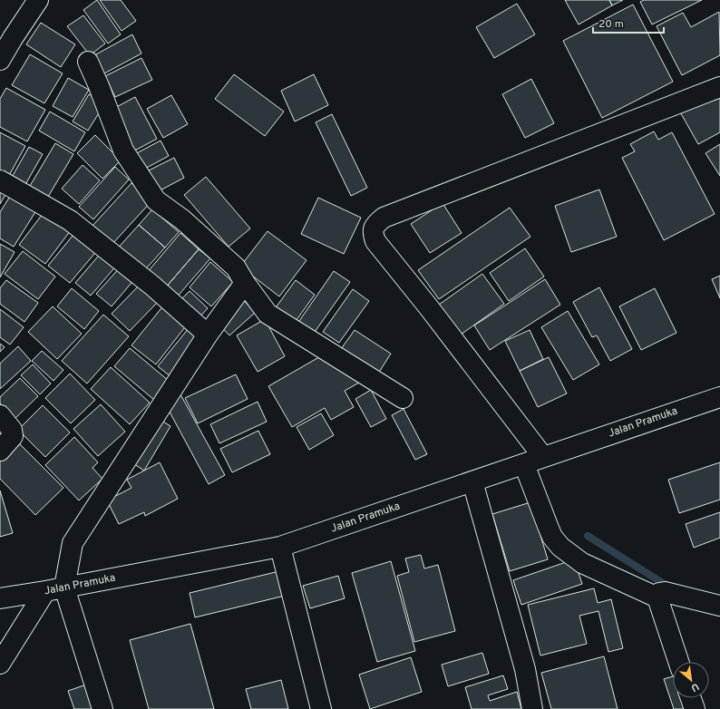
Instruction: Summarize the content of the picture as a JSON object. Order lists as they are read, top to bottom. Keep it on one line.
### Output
{"streets":{"street":["Jalan Pramuka"]},"scale_bar":"20 m","north":"bottom right"}
